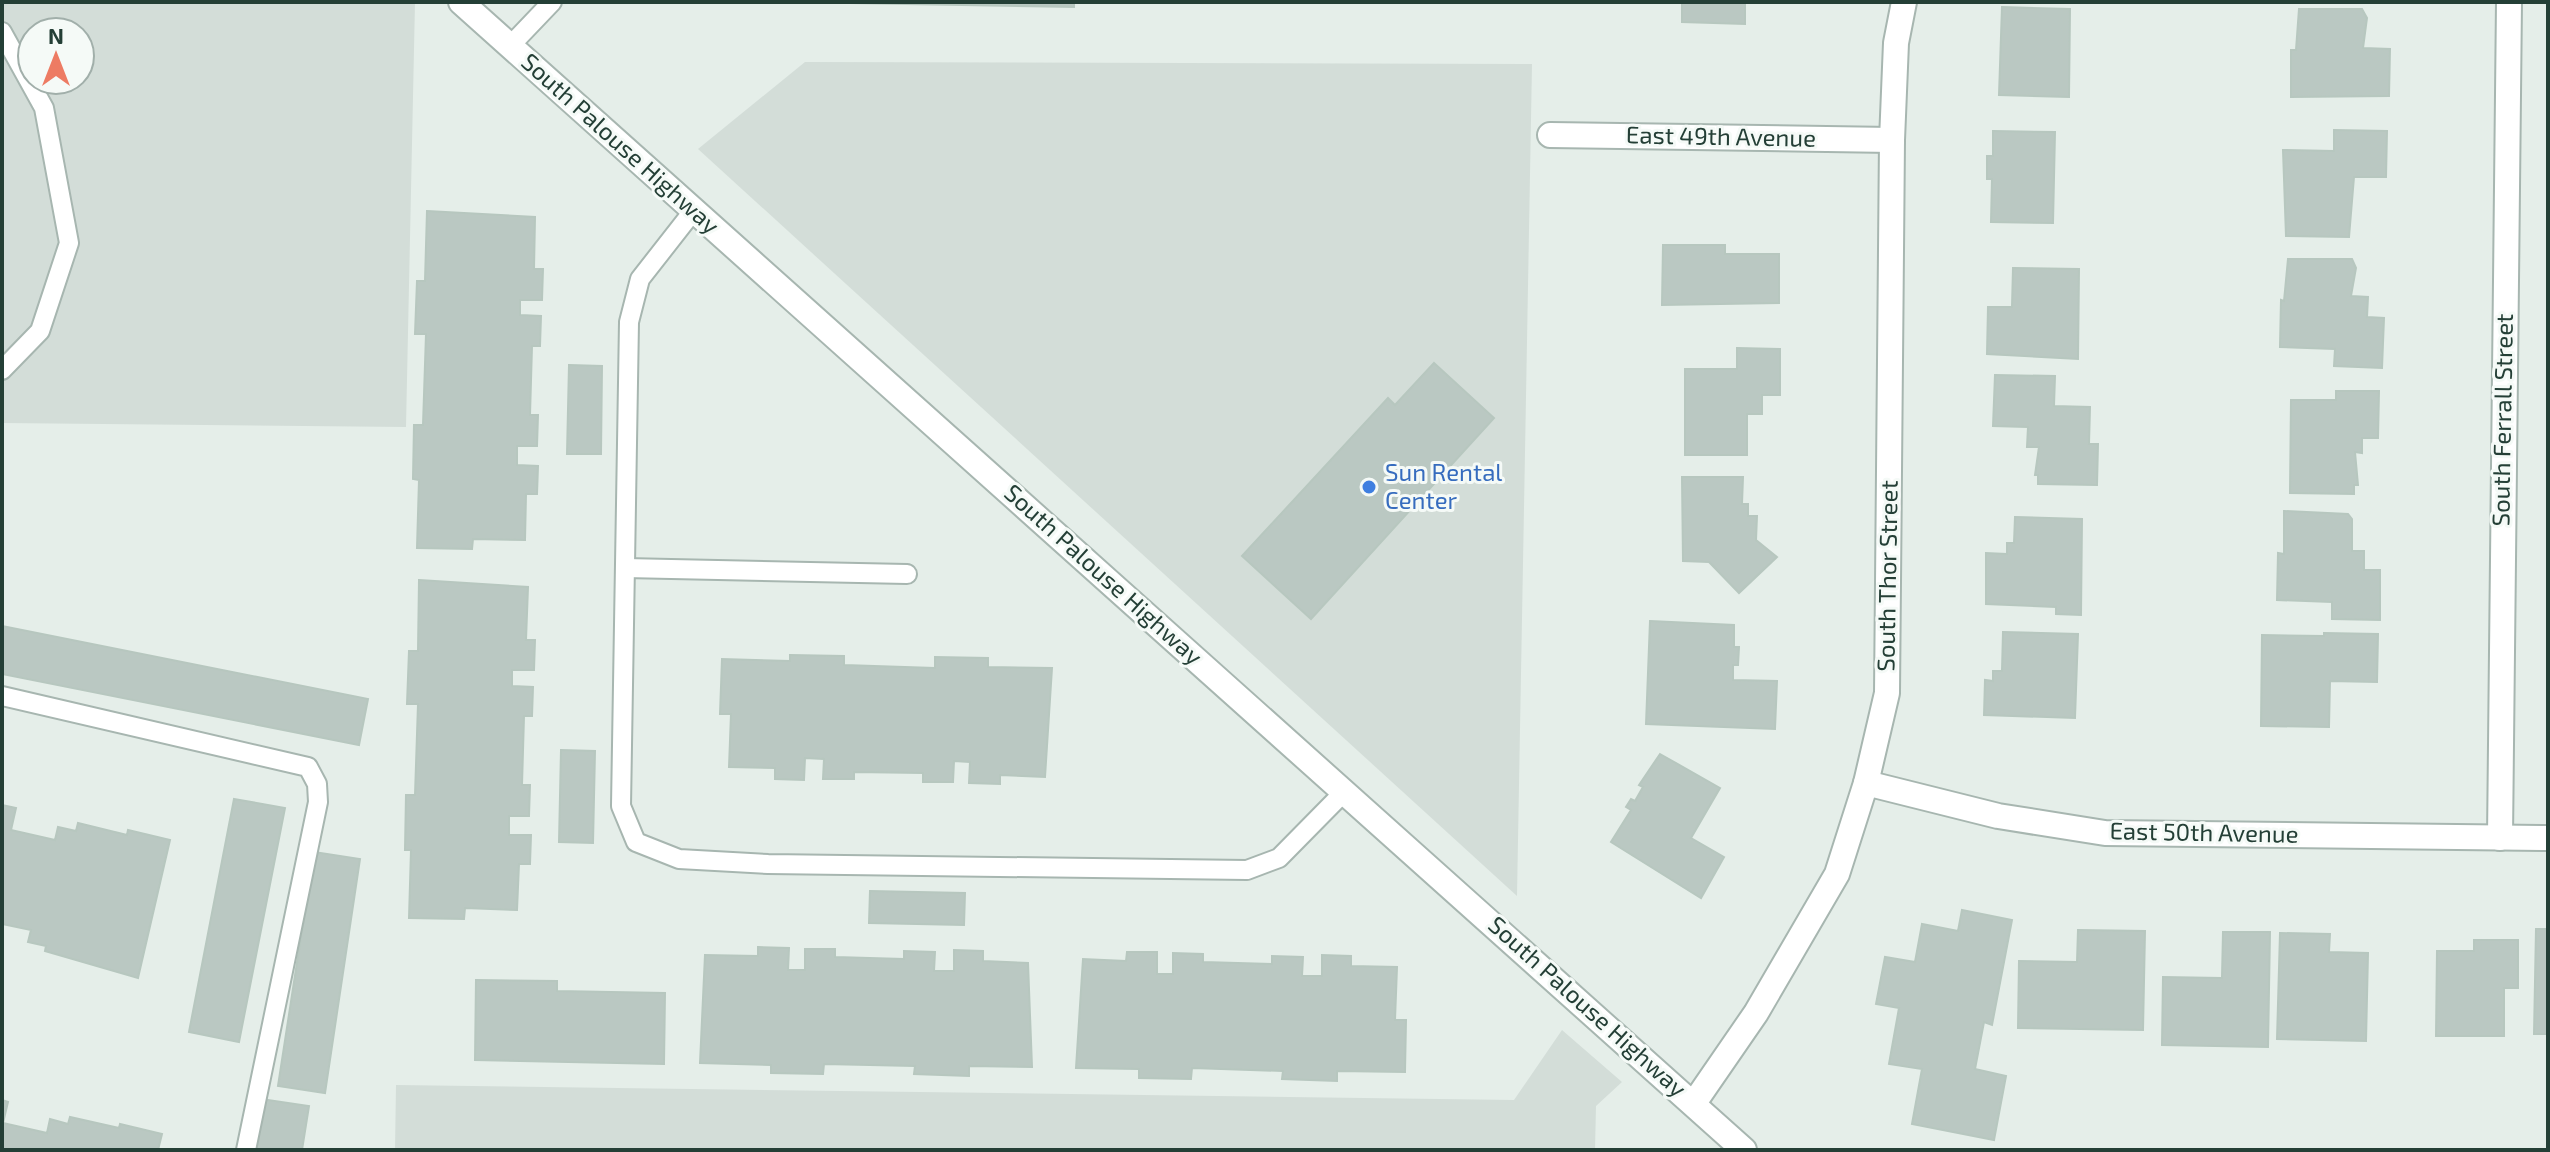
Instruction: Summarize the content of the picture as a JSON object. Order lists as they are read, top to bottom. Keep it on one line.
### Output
{"streets":{"street":["East 49th Avenue","South Palouse Highway","South Ferrall Street","South Thor Street","East 50th Avenue"]},"crossings":[["East 49th Avenue","South Thor Street"],["South Palouse Highway","South Thor Street"],["South Ferrall Street","East 50th Avenue"],["South Thor Street","East 50th Avenue"]],"places":["Sun Rental Center"],"north":"top"}
